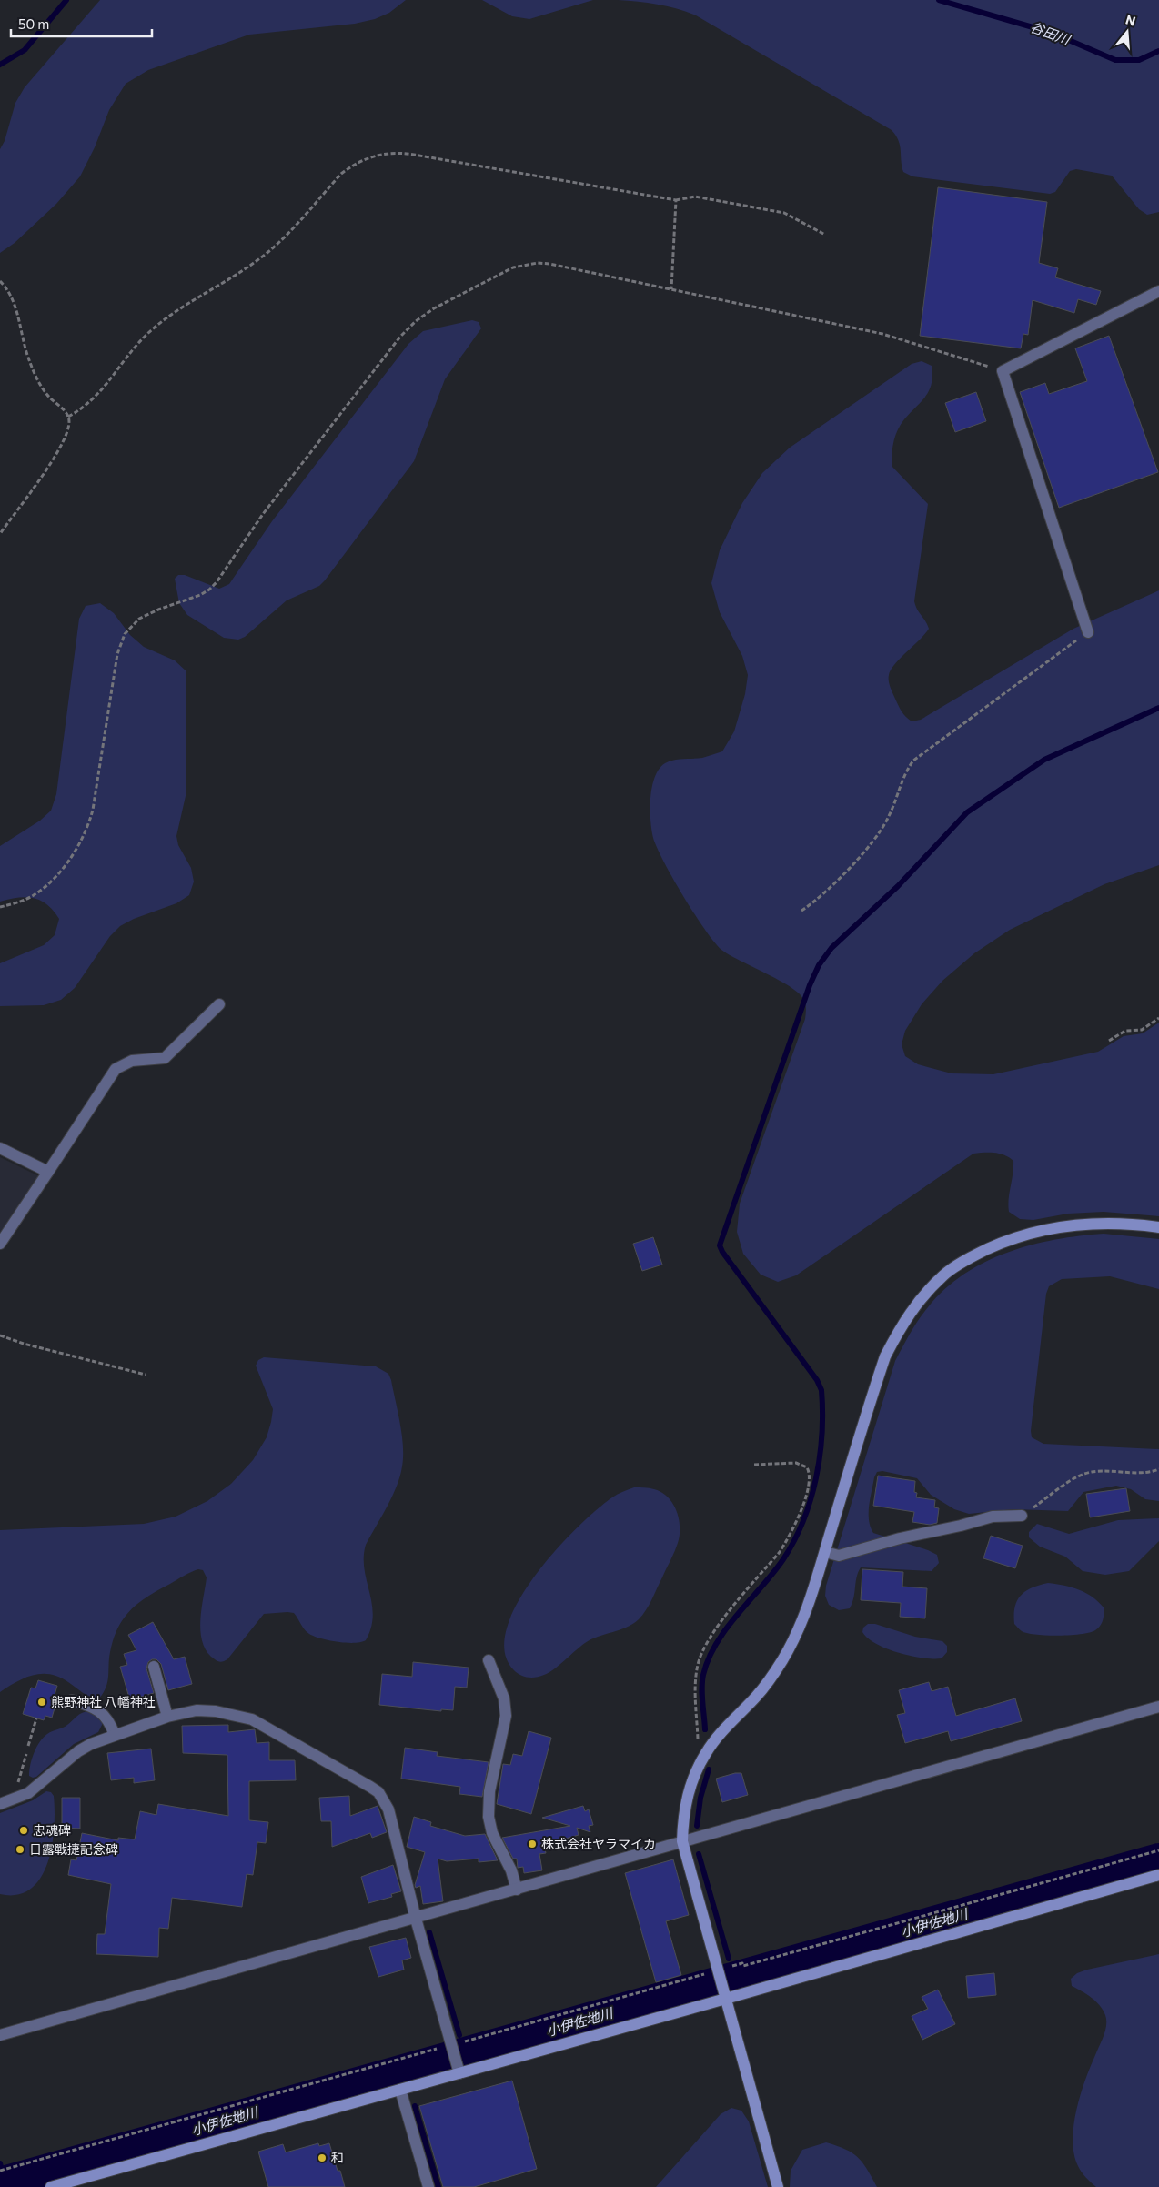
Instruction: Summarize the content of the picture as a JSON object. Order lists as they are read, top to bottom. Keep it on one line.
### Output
{"water":["谷田川","小伊佐地川"],"places":["熊野神社 八幡神社","忠魂碑","株式会社ヤラマイカ","日露戰捷記念碑","和"],"scale_bar":"50 m","north":"top"}
